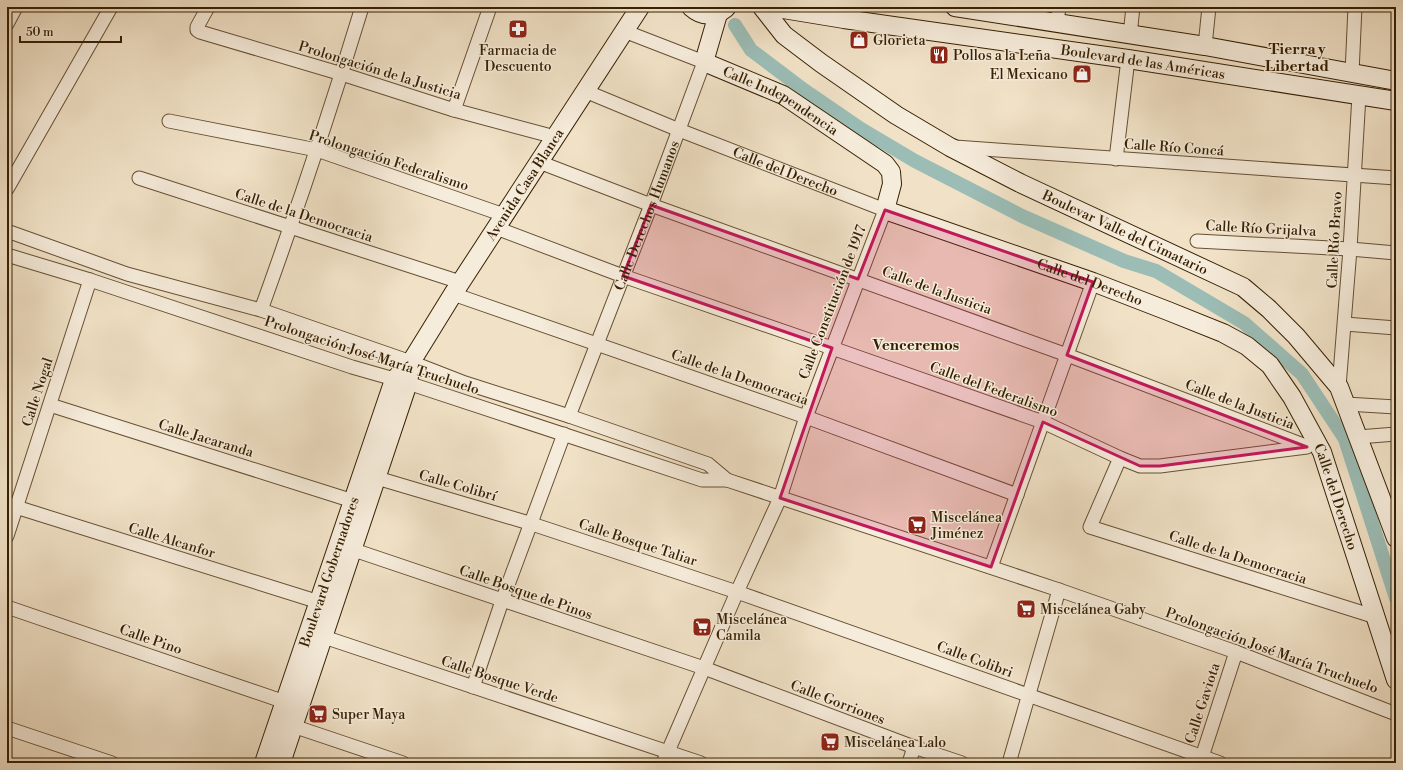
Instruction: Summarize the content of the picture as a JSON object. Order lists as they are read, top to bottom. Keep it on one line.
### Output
{"streets":{"main road":["Boulevard de las Américas","Calle Independencia","Calle del Derecho","Avenida Casa Blanca","Calle Derechos Humanos","Boulevar Valle del Cimatario","Boulevard Gobernadores"],"street":["Prolongación de la Justicia","Calle Río Concá","Prolongación Federalismo","Calle de la Democracia","Calle Río Grijalva","Calle Río Bravo","Calle de la Justicia","Calle Constitución de 1917","Prolongación José María Truchuelo","Calle del Federalismo","Calle Nogal","Calle Jacaranda","Calle Colibrí","Calle Alcanfor","Calle Bosque Taliar","Calle Bosque de Pinos","Calle Pino","Calle Colibri","Calle Bosque Verde","Calle Gorriones","Calle Gaviota"]},"crossings":[["Boulevard de las Américas","Calle Río Bravo"],["Prolongación de la Justicia","Avenida Casa Blanca"],["Calle Independencia","Calle del Derecho"],["Calle Independencia","Avenida Casa Blanca"],["Calle Independencia","Calle Derechos Humanos"],["Calle Independencia","Calle Constitución de 1917"],["Calle Río Concá","Boulevar Valle del Cimatario"],["Calle Río Concá","Calle Río Bravo"],["Prolongación Federalismo","Avenida Casa Blanca"],["Prolongación Federalismo","Calle del Federalismo"],["Calle del Derecho","Avenida Casa Blanca"],["Calle del Derecho","Calle de la Democracia"],["Calle del Derecho","Calle Derechos Humanos"],["Calle del Derecho","Calle de la Justicia"],["Calle del Derecho","Calle Constitución de 1917"],["Calle del Derecho","Calle del Federalismo"],["Avenida Casa Blanca","Calle de la Democracia"],["Avenida Casa Blanca","Calle de la Justicia"],["Avenida Casa Blanca","Prolongación José María Truchuelo"],["Avenida Casa Blanca","Calle del Federalismo"],["Avenida Casa Blanca","Boulevard Gobernadores"],["Calle de la Democracia","Calle Derechos Humanos"],["Calle de la Democracia","Calle Constitución de 1917"],["Calle de la Democracia","Calle del Federalismo"],["Calle Derechos Humanos","Calle de la Justicia"],["Calle Derechos Humanos","Prolongación José María Truchuelo"],["Calle Derechos Humanos","Calle del Federalismo"],["Calle Río Grijalva","Calle Río Bravo"],["Boulevar Valle del Cimatario","Calle Río Bravo"],["Calle de la Justicia","Calle Constitución de 1917"],["Calle de la Justicia","Calle del Federalismo"],["Calle Constitución de 1917","Prolongación José María Truchuelo"],["Calle Constitución de 1917","Calle del Federalismo"],["Calle Constitución de 1917","Calle Bosque Taliar"],["Calle Constitución de 1917","Calle Bosque de Pinos"],["Calle Constitución de 1917","Calle Colibri"],["Calle Constitución de 1917","Calle Bosque Verde"],["Calle Constitución de 1917","Calle Gorriones"],["Prolongación José María Truchuelo","Calle Nogal"],["Prolongación José María Truchuelo","Boulevard Gobernadores"],["Prolongación José María Truchuelo","Calle Gaviota"],["Calle Nogal","Calle Jacaranda"],["Calle Nogal","Calle Alcanfor"],["Calle Jacaranda","Boulevard Gobernadores"],["Calle Colibrí","Calle Bosque Taliar"],["Calle Colibrí","Boulevard Gobernadores"],["Calle Alcanfor","Boulevard Gobernadores"],["Calle Bosque Taliar","Calle Colibri"],["Boulevard Gobernadores","Calle Bosque de Pinos"],["Boulevard Gobernadores","Calle Pino"],["Boulevard Gobernadores","Calle Bosque Verde"],["Calle Bosque de Pinos","Calle Gorriones"],["Calle Colibri","Calle Gaviota"]],"districts":["Tierra y Libertad","Venceremos"],"places":{"pharmacy":["Farmacia de Descuento"],"shop":["Glorieta","El Mexicano"],"restaurant":["Pollos a la Leña"],"supermarket":["Miscelánea Jiménez","Miscelánea Gaby","Miscelánea Camila","Super Maya","Miscelánea Lalo"]},"scale_bar":"50 m"}
